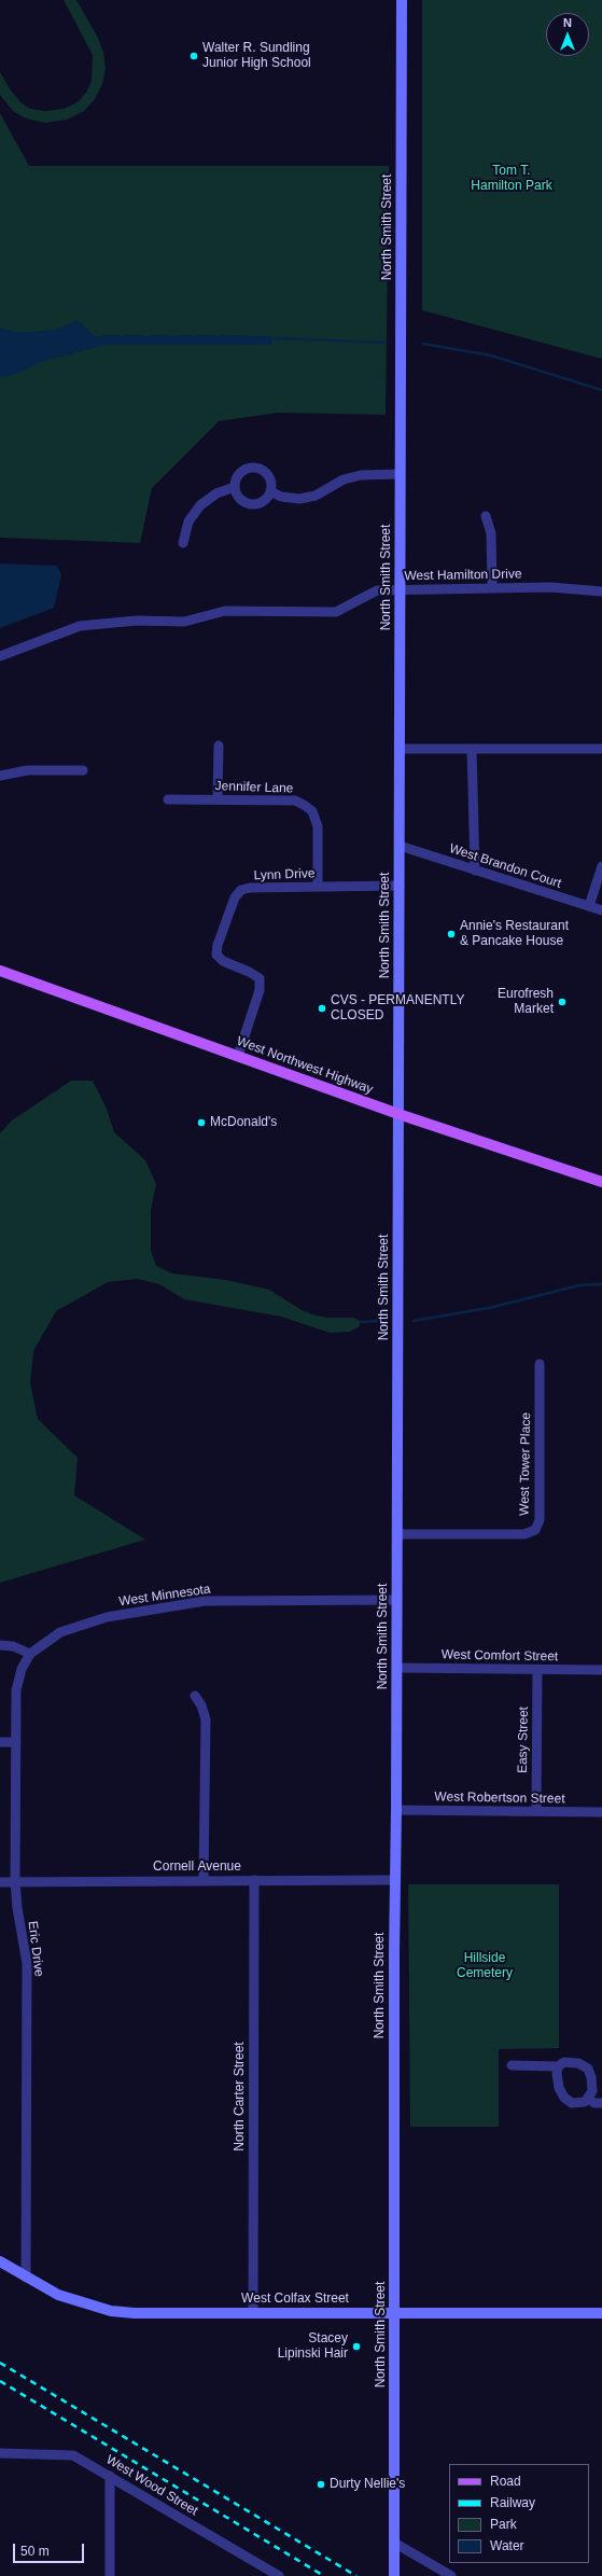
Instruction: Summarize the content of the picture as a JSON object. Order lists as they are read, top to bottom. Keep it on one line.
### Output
{"streets":{"main road":["West Northwest Highway"],"street":["North Smith Street","West Hamilton Drive","Jennifer Lane","West Brandon Court","Lynn Drive","West Tower Place","West Minnesota","West Comfort Street","Easy Street","West Robertson Street","Cornell Avenue","Eric Drive","North Carter Street","West Colfax Street","West Wood Street"]},"crossings":[["North Smith Street","West Hamilton Drive"],["North Smith Street","West Brandon Court"],["North Smith Street","Lynn Drive"],["North Smith Street","West Northwest Highway"],["North Smith Street","West Tower Place"],["North Smith Street","West Minnesota"],["North Smith Street","West Comfort Street"],["North Smith Street","West Robertson Street"],["North Smith Street","Cornell Avenue"],["North Smith Street","West Colfax Street"],["Jennifer Lane","Lynn Drive"],["Lynn Drive","West Northwest Highway"],["West Minnesota","Eric Drive"],["West Comfort Street","Easy Street"],["Easy Street","West Robertson Street"],["Cornell Avenue","Eric Drive"],["Cornell Avenue","North Carter Street"],["Eric Drive","West Colfax Street"],["North Carter Street","West Colfax Street"]],"parks":["Tom T. Hamilton Park","Hillside Cemetery"],"places":["Walter R. Sundling Junior High School","Annie's Restaurant & Pancake House","Eurofresh Market","CVS - PERMANENTLY CLOSED","McDonald's","Stacey Lipinski Hair","Durty Nellie's"],"legend":["Road","Railway","Park","Water"],"scale_bar":"50 m","north":"top"}
